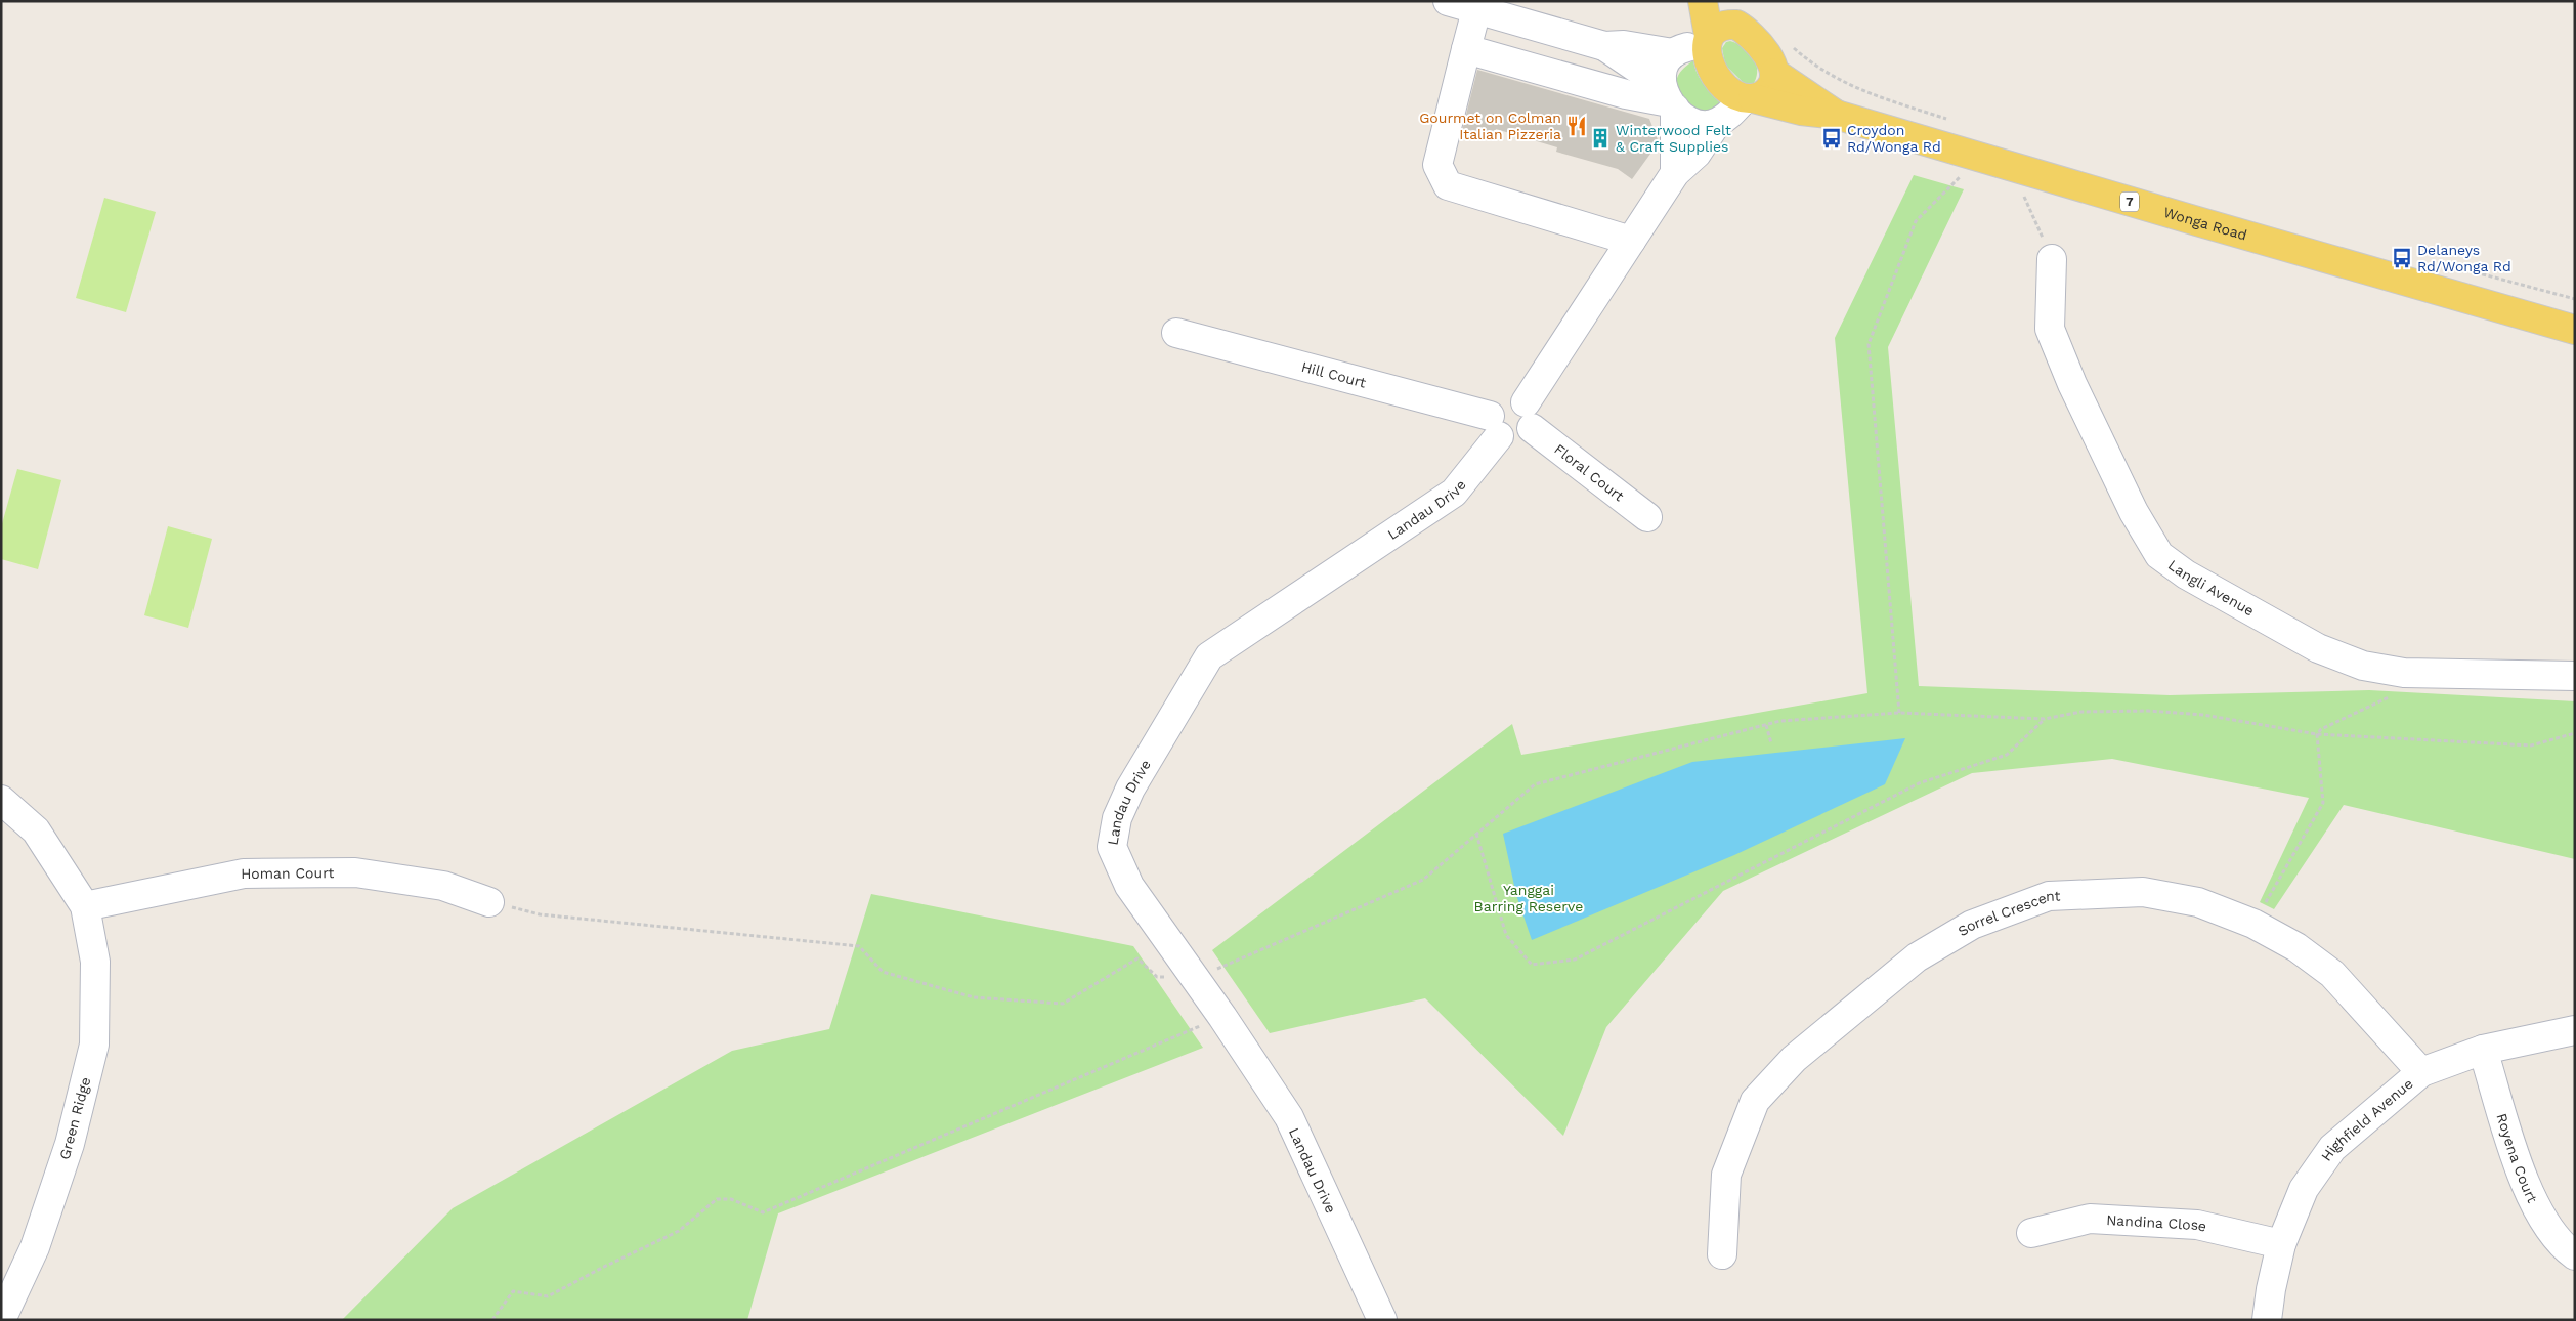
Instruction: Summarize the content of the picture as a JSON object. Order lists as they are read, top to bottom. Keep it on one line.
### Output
{"streets":{"main road":["7","Wonga Road"],"street":["Hill Court","Floral Court","Landau Drive","Langli Avenue","Homan Court","Sorrel Crescent","Green Ridge","Highfield Avenue","Royena Court","Nandina Close"]},"crossings":[["7","Wonga Road"],["Hill Court","Floral Court"],["Hill Court","Landau Drive"],["Floral Court","Landau Drive"],["Homan Court","Green Ridge"],["Sorrel Crescent","Highfield Avenue"],["Highfield Avenue","Royena Court"],["Highfield Avenue","Nandina Close"]],"parks":["Yanggai Barring Reserve"],"places":{"restaurant":["Gourmet on Colman Italian Pizzeria"],"building":["Winterwood Felt & Craft Supplies"],"bus stop":["Croydon Rd/Wonga Rd","Delaneys Rd/Wonga Rd"]}}
